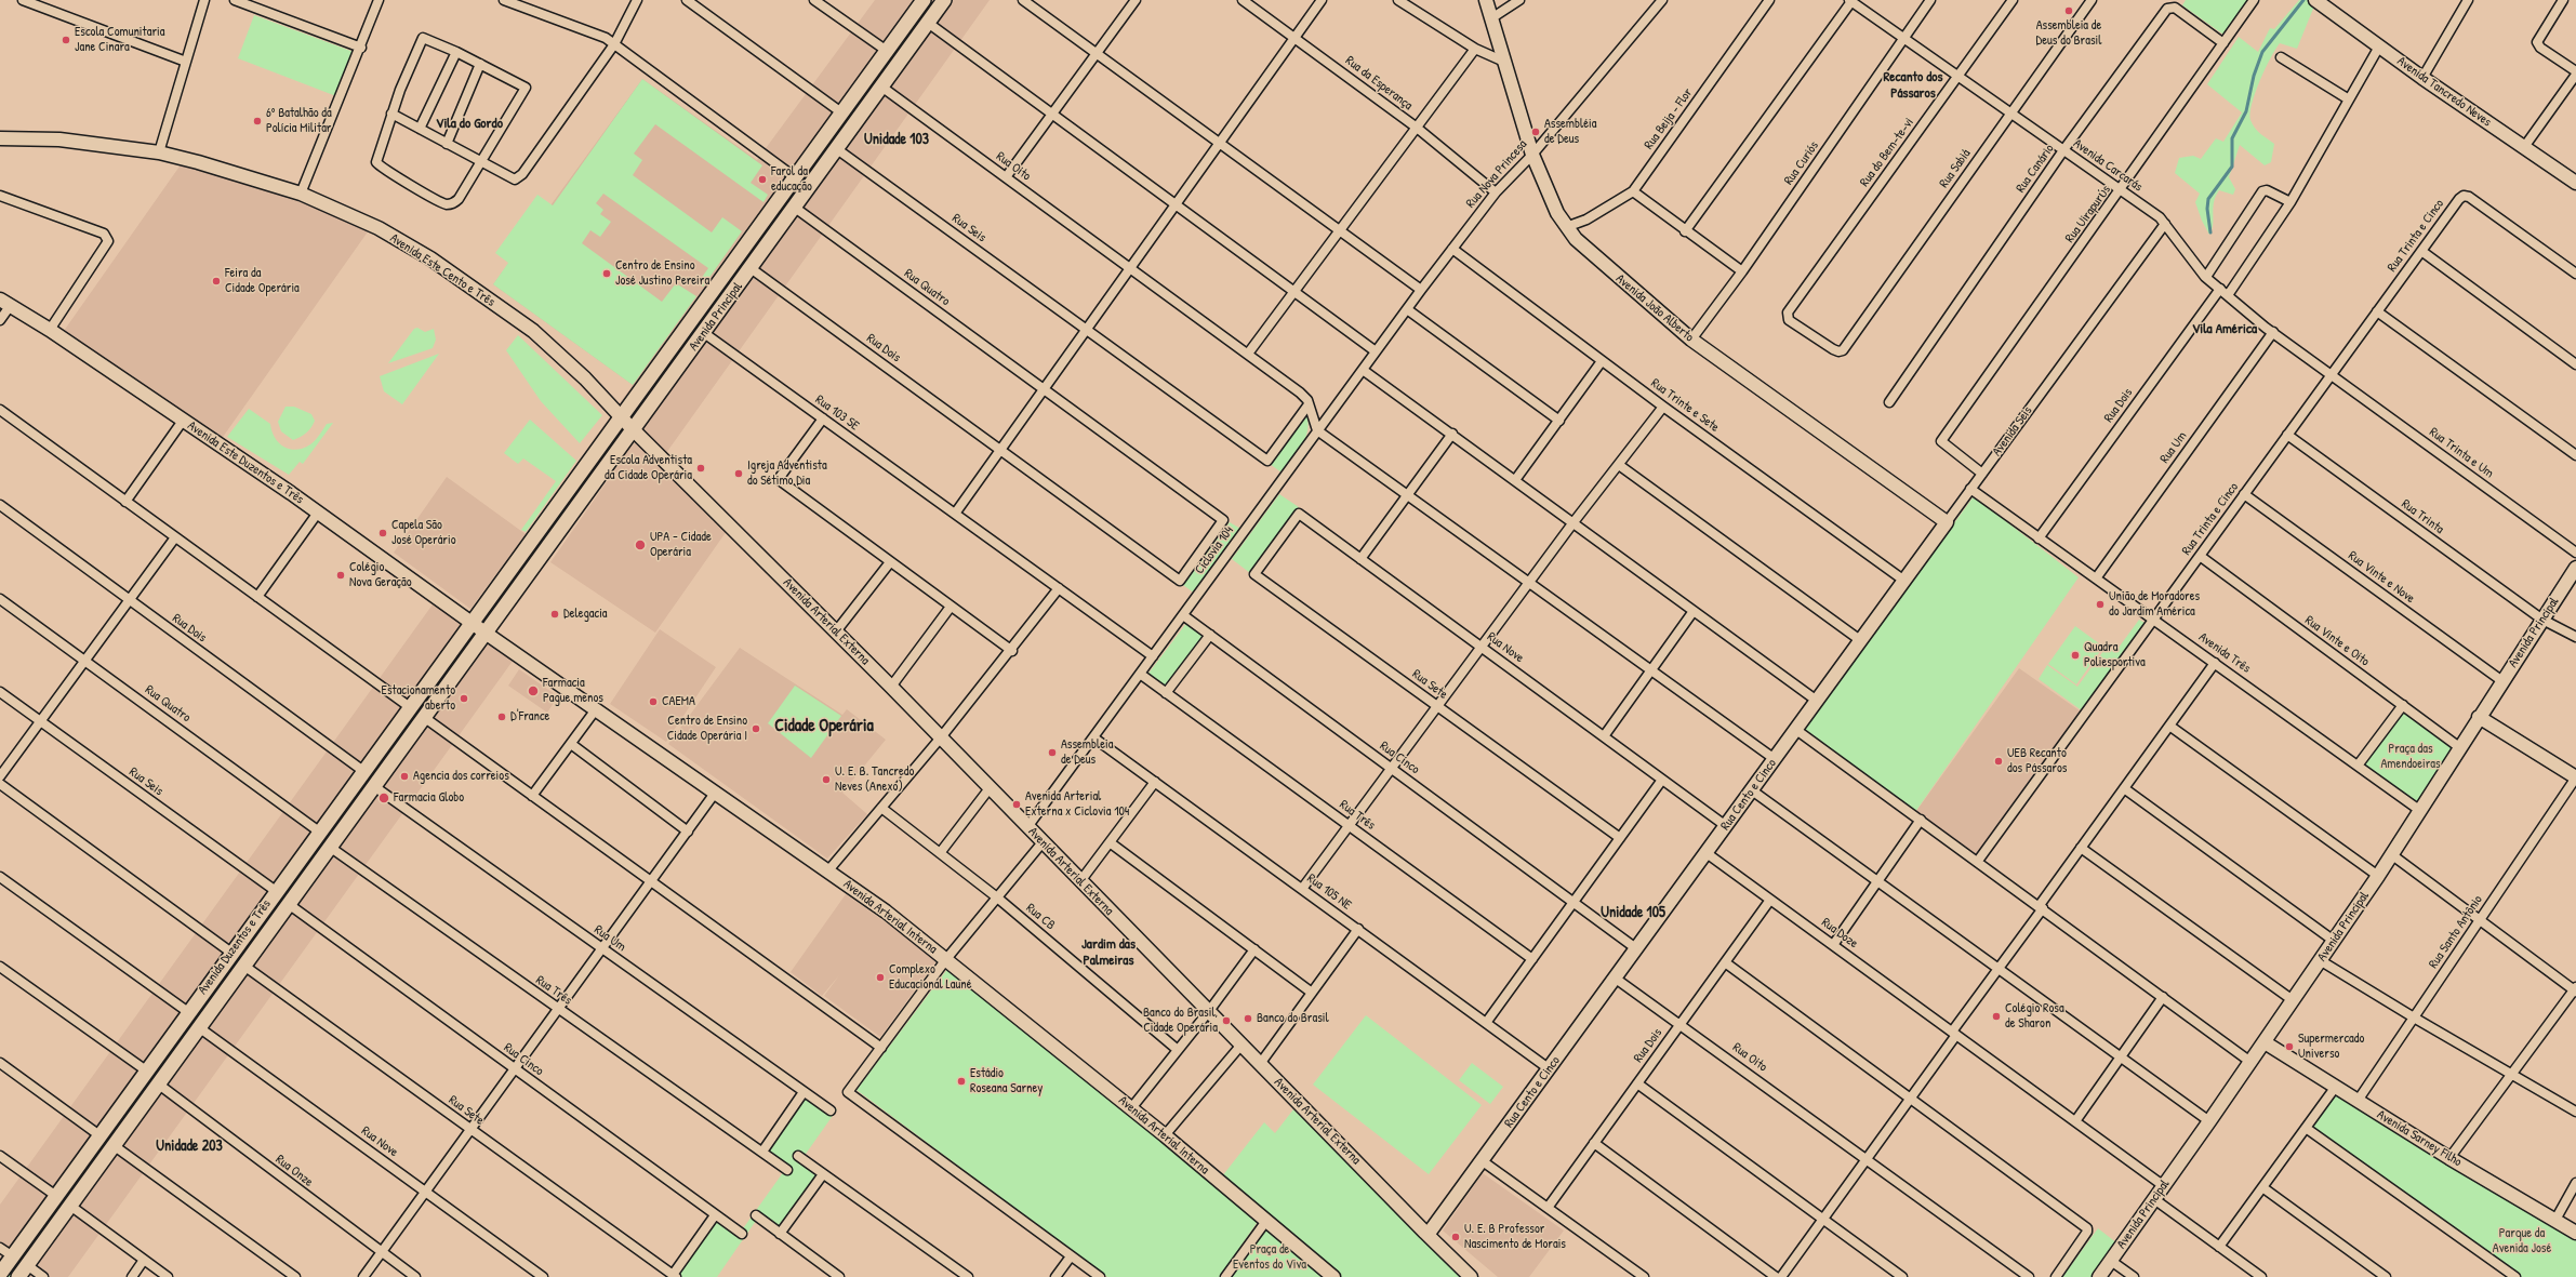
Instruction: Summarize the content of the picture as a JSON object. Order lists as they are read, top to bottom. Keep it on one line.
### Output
{"streets":{"main road":["Avenida Tancredo Neves","Avenida Este Cento e Três","Avenida João Alberto","Avenida Principal","Avenida Seis","Avenida Este Duzentos e Três","Avenida Arterial Externa","Rua Cento e Cinco","Avenida Arterial Interna","Avenida Duzentos e Três","Avenida Sarney Filho"],"street":["Rua da Esperança","Rua Beija - Flor","Rua do Bem-te-vi","Rua Curiós","Avenida Carcarás","Rua Oito","Rua Sabiá","Rua Canário","Rua Nova Princesa","Rua Uirapurύs","Rua Seis","Rua Trinta e Cinco","Rua Quatro","Rua Dois","Rua Trinte e Sete","Rua 103 SE","Rua Um","Rua Trinta e Um","Rua Trinta","Ciclovia 104","Rua Vinte e Nove","Rua Vinte e Oito","Rua Nove","Avenida Três","Rua Sete","Rua Cinco","Rua Três","Rua 105 NE","Rua CB","Rua Santo Antônio","Rua Doze","Rua Onze"]},"crossings":[["Rua da Esperança","Rua Nova Princesa"],["Rua Beija - Flor","Avenida João Alberto"],["Rua do Bem-te-vi","Avenida Carcarás"],["Rua do Bem-te-vi","Rua Sabiá"],["Rua Curiós","Avenida Carcarás"],["Rua Curiós","Avenida João Alberto"],["Avenida Carcarás","Rua Sabiá"],["Avenida Carcarás","Rua Canário"],["Avenida Carcarás","Rua Uirapurύs"],["Avenida Carcarás","Rua Trinta e Cinco"],["Avenida Carcarás","Rua Dois"],["Avenida Carcarás","Avenida Seis"],["Avenida Carcarás","Rua Um"],["Avenida Carcarás","Rua Trinta e Um"],["Rua Oito","Rua Seis"],["Rua Oito","Avenida Principal"],["Rua Oito","Rua Dois"],["Rua Oito","Ciclovia 104"],["Rua Oito","Rua Cento e Cinco"],["Rua Canário","Rua Uirapurύs"],["Rua Nova Princesa","Avenida João Alberto"],["Rua Nova Princesa","Rua Trinte e Sete"],["Rua Nova Princesa","Ciclovia 104"],["Rua Uirapurύs","Avenida Seis"],["Rua Seis","Avenida Principal"],["Rua Seis","Avenida Duzentos e Três"],["Rua Trinta e Cinco","Rua Trinta e Um"],["Rua Trinta e Cinco","Rua Trinta"],["Rua Trinta e Cinco","Rua Vinte e Nove"],["Rua Trinta e Cinco","Rua Vinte e Oito"],["Rua Trinta e Cinco","Avenida Três"],["Avenida Este Cento e Três","Avenida Principal"],["Avenida Este Cento e Três","Avenida Arterial Externa"],["Rua Quatro","Avenida Principal"],["Rua Quatro","Rua Dois"],["Rua Quatro","Avenida Duzentos e Três"],["Avenida João Alberto","Avenida Seis"],["Avenida Principal","Rua Dois"],["Avenida Principal","Rua 103 SE"],["Avenida Principal","Avenida Este Duzentos e Três"],["Avenida Principal","Rua Trinta"],["Avenida Principal","Rua Vinte e Nove"],["Avenida Principal","Avenida Arterial Externa"],["Avenida Principal","Rua Vinte e Oito"],["Avenida Principal","Avenida Três"],["Avenida Principal","Avenida Arterial Interna"],["Avenida Principal","Rua Doze"],["Avenida Principal","Avenida Duzentos e Três"],["Avenida Principal","Avenida Sarney Filho"],["Rua Dois","Avenida Três"],["Rua Dois","Rua Doze"],["Rua Dois","Avenida Duzentos e Três"],["Rua Trinte e Sete","Avenida Seis"],["Rua 103 SE","Ciclovia 104"],["Avenida Seis","Avenida Três"],["Avenida Seis","Rua Cento e Cinco"],["Rua Um","Avenida Três"],["Rua Um","Avenida Duzentos e Três"],["Avenida Este Duzentos e Três","Avenida Arterial Interna"],["Avenida Este Duzentos e Três","Avenida Duzentos e Três"],["Ciclovia 104","Avenida Arterial Externa"],["Ciclovia 104","Rua Cinco"],["Ciclovia 104","Rua Três"],["Ciclovia 104","Rua 105 NE"],["Avenida Arterial Externa","Rua Cento e Cinco"],["Rua Nove","Rua Sete"],["Rua Nove","Rua Cento e Cinco"],["Rua Nove","Avenida Duzentos e Três"],["Rua Sete","Rua Cinco"],["Rua Sete","Avenida Duzentos e Três"],["Rua Cinco","Avenida Duzentos e Três"],["Rua Cento e Cinco","Rua 105 NE"],["Rua Cento e Cinco","Rua Doze"],["Rua Três","Avenida Duzentos e Três"],["Avenida Arterial Interna","Avenida Duzentos e Três"],["Rua Santo Antônio","Avenida Sarney Filho"],["Avenida Duzentos e Três","Rua Onze"]],"districts":["Recanto dos Pássaros","Vila do Gordo","Unidade 103","Vila América","Cidade Operária","Unidade 105","Jardim das Palmeiras","Unidade 203"],"parks":["Praça das Amendoeiras","Parque da Avenida José","Praça de Eventos do Viva"],"places":["Assembleia de Deus do Brasil","Escola Comunitaria Jane Cinara","6º Batalhão da Polícia Militar","Assembléia de Deus","Farol da educação","Centro de Ensino José Justino Pereira","Feira da Cidade Operária","Escola Adventista da Cidade Operária","Igreja Adventista do Sétimo Dia","Capela São José Operário","UPA - Cidade Operária","Colégio Nova Geração","União de Moradores do Jardim América","Delegacia","Quadra Poliesportiva","Farmacia Pague menos","Estacionamento aberto","CAEMA","D'France","Centro de Ensino Cidade Operária I","Assembleia de Deus","UEB Recanto dos Pássaros","Agencia dos correios","U. E. B. Tancredo Neves (Anexo)","Farmacia Globo","Avenida Arterial Externa x Ciclovia 104","Complexo Educacional Launé","Colégio Rosa de Sharon","Banco do Brasil","Banco do Brasil, Cidade Operária","Supermercado Universo","Estádio Roseana Sarney","U. E. B Professor Nascimento de Morais"]}
